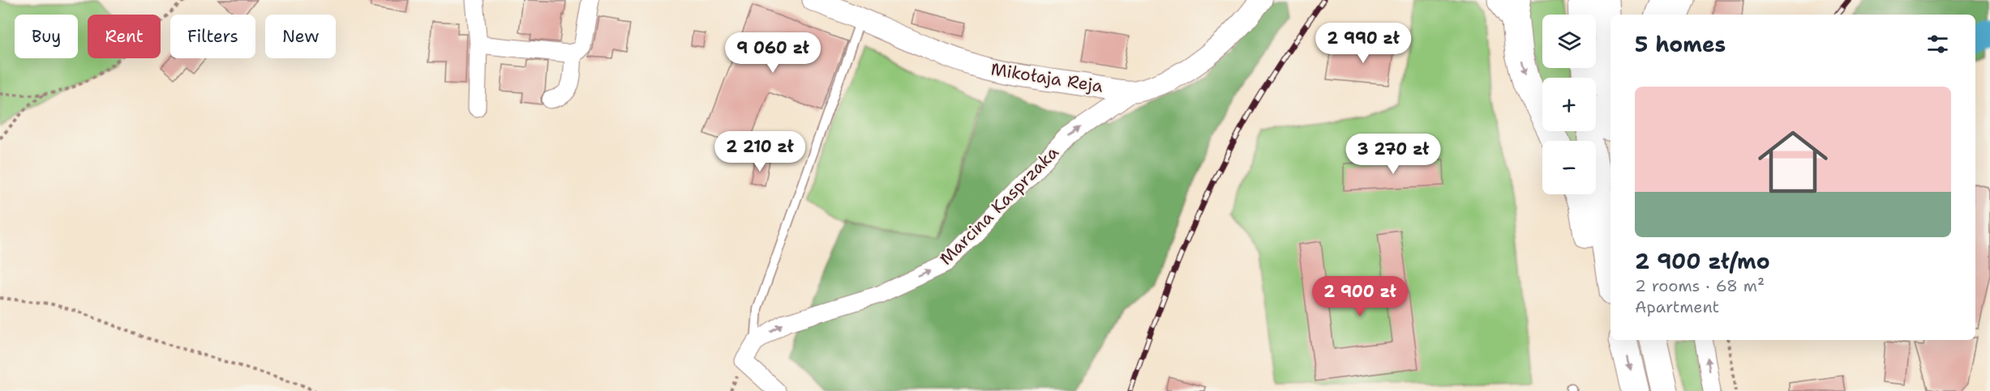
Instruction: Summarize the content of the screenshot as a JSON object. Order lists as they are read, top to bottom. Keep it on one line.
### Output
{"streets":{"street":["Mikołaja Reja","Marcina Kasprzaka"]},"crossings":[["Mikołaja Reja","Marcina Kasprzaka"]],"one_way":["Marcina Kasprzaka"],"page":{"map_buttons":["+","−"],"chip":["Buy","Rent","Filters","New"],"heading":"5 homes","price":["2 990 zł","9 060 zł","2 210 zł","3 270 zł","2 900 zł"],"list":[{"name":"2 900 zł/mo","note":"2 rooms · 68 m² · Apartment"}]}}
